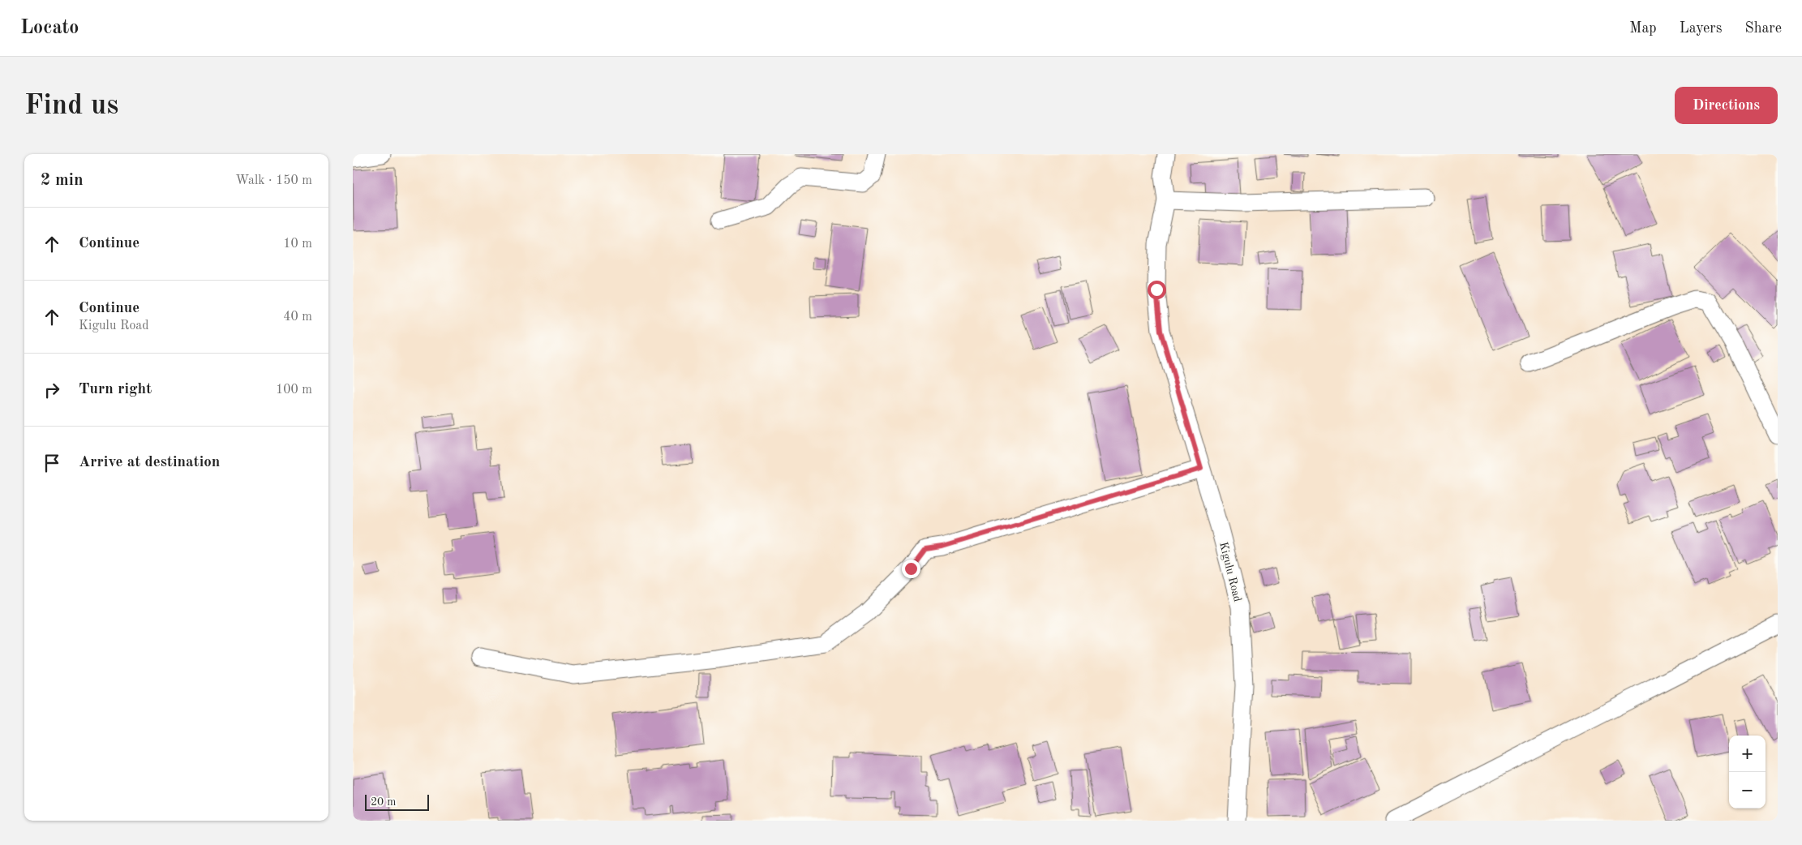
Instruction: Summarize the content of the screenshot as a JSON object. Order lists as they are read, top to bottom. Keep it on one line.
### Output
{"streets":{"street":["Kigulu Road"]},"scale_bar":"20 m","page":{"header":"Locato","nav":["Map","Layers","Share"],"buttons":"Directions","title":"Find us","heading":["2 min","Walk · 150 m"],"list":[["Continue","10 m"],["Continue","Kigulu Road","40 m"],["Turn right","100 m"],"Arrive at destination"],"map_buttons":["+","−"],"scale":"20 m"}}
